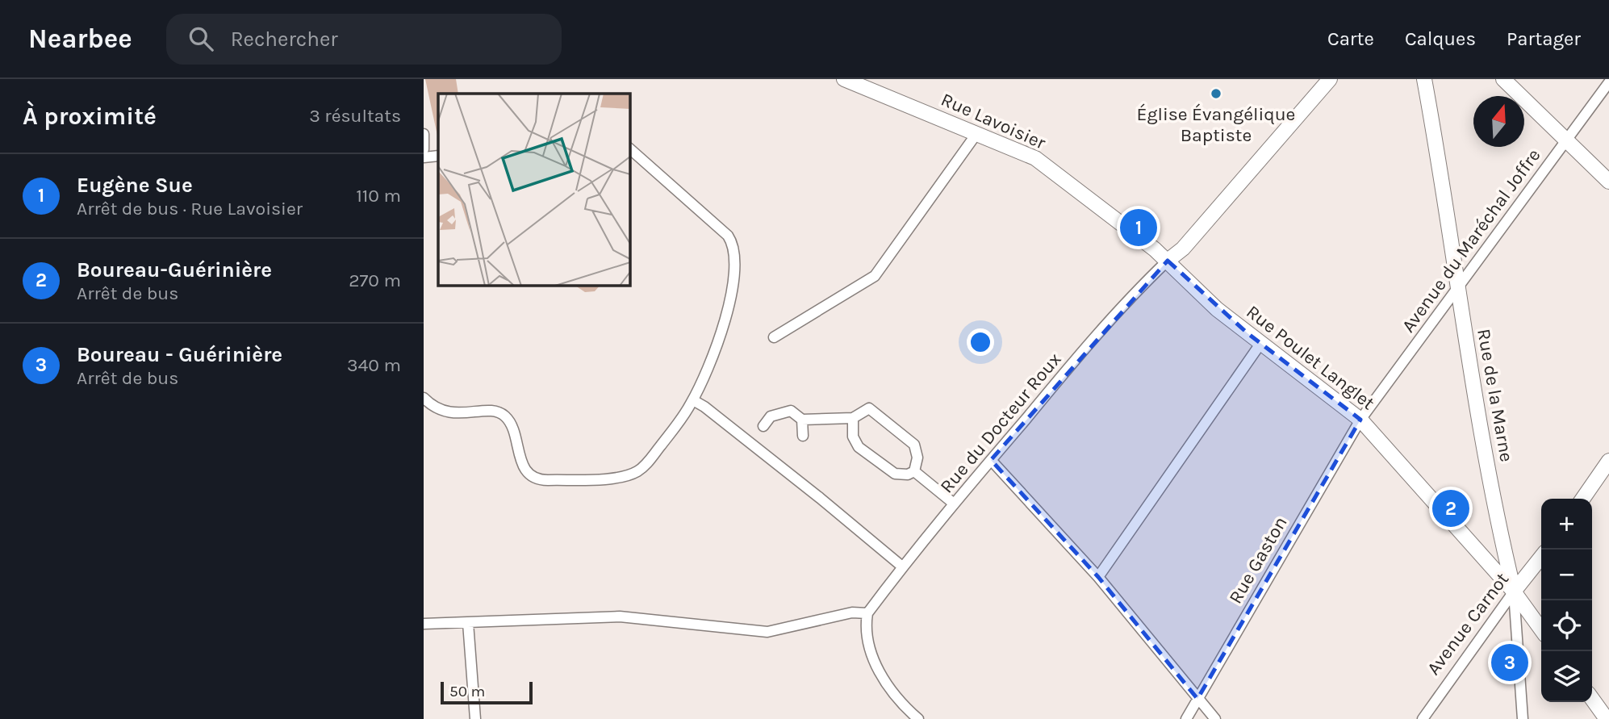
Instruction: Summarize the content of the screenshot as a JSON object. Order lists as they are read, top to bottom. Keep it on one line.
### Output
{"streets":{"street":["Rue Lavoisier","Avenue du Maréchal Joffre","Rue Poulet Langlet","Rue de la Marne","Rue du Docteur Roux","Rue Gaston","Avenue Carnot"]},"crossings":[["Rue Lavoisier","Rue Poulet Langlet"],["Rue Lavoisier","Rue du Docteur Roux"],["Avenue du Maréchal Joffre","Rue Poulet Langlet"],["Avenue du Maréchal Joffre","Rue de la Marne"],["Avenue du Maréchal Joffre","Rue Gaston"],["Rue Poulet Langlet","Rue de la Marne"],["Rue Poulet Langlet","Rue du Docteur Roux"],["Rue Poulet Langlet","Rue Gaston"],["Rue Poulet Langlet","Avenue Carnot"],["Rue de la Marne","Avenue Carnot"]],"places":["Église Évangélique Baptiste"],"scale_bar":"50 m","north":"top","page":{"header":"Nearbee","search":"Rechercher","nav":["Carte","Calques","Partager"],"heading":["À proximité","3 résultats"],"list":[{"mark":"1","name":"Eugène Sue","note":"Arrêt de bus · Rue Lavoisier","value":"110 m"},{"mark":"2","name":"Boureau-Guérinière","note":"Arrêt de bus","value":"270 m"},{"mark":"3","name":"Boureau - Guérinière","note":"Arrêt de bus","value":"340 m"}],"pins":["1","2","3"],"map_buttons":["+","−"],"scale":"50 m"}}
